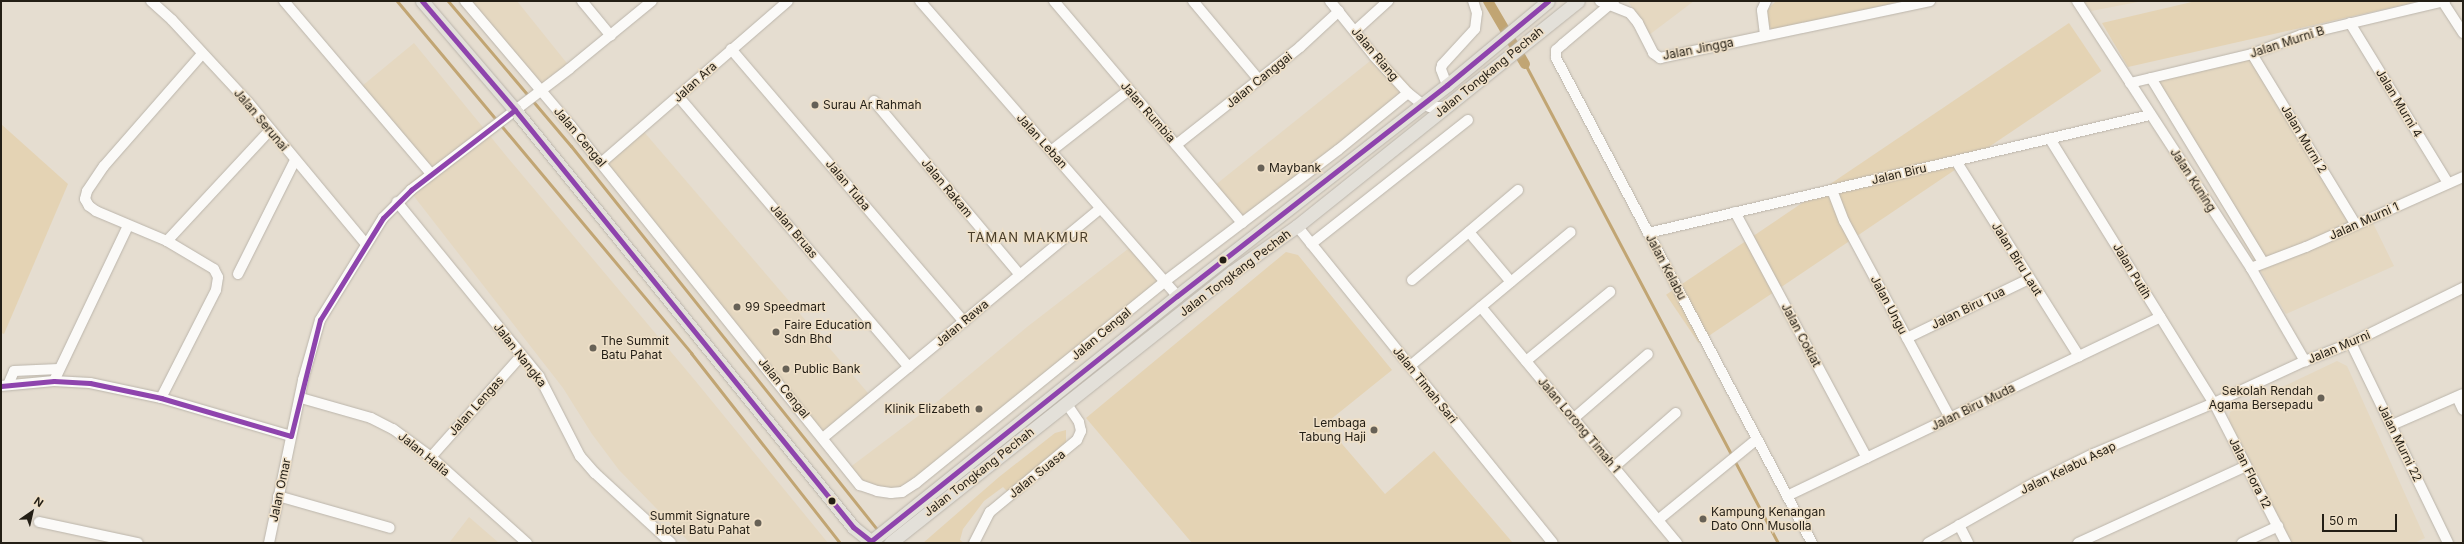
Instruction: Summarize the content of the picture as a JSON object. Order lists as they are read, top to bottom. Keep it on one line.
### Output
{"streets":{"main road":["Jalan Tongkang Pechah"],"street":["Jalan Murni B","Jalan Jingga","Jalan Riang","Jalan Canggai","Jalan Ara","Jalan Murni 4","Jalan Rumbia","Jalan Serunai","Jalan Cengal","Jalan Murni 2","Jalan Leban","Jalan Biru","Jalan Kuning","Jalan Tuba","Jalan Rakam","Jalan Murni 1","Jalan Bruas","Jalan Biru Laut","Jalan Kelabu","Jalan Putih","Jalan Ungu","Jalan Biru Tua","Jalan Rawa","Jalan Coklat","Jalan Murni","Jalan Nangka","Jalan Timah Sari","Jalan Lengas","Jalan Biru Muda","Jalan Lorong Timah 1","Jalan Murni 22","Jalan Halia","Jalan Kelabu Asap","Jalan Flora 12","Jalan Suasa","Jalan Omar"]},"crossings":[["Jalan Murni B","Jalan Murni 4"],["Jalan Murni B","Jalan Murni 2"],["Jalan Murni B","Jalan Kuning"],["Jalan Jingga","Jalan Kelabu"],["Jalan Riang","Jalan Tongkang Pechah"],["Jalan Riang","Jalan Canggai"],["Jalan Riang","Jalan Cengal"],["Jalan Tongkang Pechah","Jalan Leban"],["Jalan Tongkang Pechah","Jalan Timah Sari"],["Jalan Tongkang Pechah","Jalan Suasa"],["Jalan Canggai","Jalan Rumbia"],["Jalan Ara","Jalan Cengal"],["Jalan Ara","Jalan Tuba"],["Jalan Ara","Jalan Bruas"],["Jalan Murni 4","Jalan Murni 1"],["Jalan Rumbia","Jalan Cengal"],["Jalan Serunai","Jalan Omar"],["Jalan Cengal","Jalan Leban"],["Jalan Cengal","Jalan Rawa"],["Jalan Cengal","Jalan Omar"],["Jalan Murni 2","Jalan Murni 1"],["Jalan Leban","Jalan Rawa"],["Jalan Biru","Jalan Kuning"],["Jalan Biru","Jalan Biru Laut"],["Jalan Biru","Jalan Kelabu"],["Jalan Biru","Jalan Putih"],["Jalan Biru","Jalan Ungu"],["Jalan Biru","Jalan Coklat"],["Jalan Kuning","Jalan Murni 1"],["Jalan Kuning","Jalan Murni"],["Jalan Tuba","Jalan Rawa"],["Jalan Rakam","Jalan Rawa"],["Jalan Bruas","Jalan Rawa"],["Jalan Biru Laut","Jalan Biru Tua"],["Jalan Biru Laut","Jalan Biru Muda"],["Jalan Kelabu","Jalan Biru Muda"],["Jalan Putih","Jalan Murni"],["Jalan Putih","Jalan Biru Muda"],["Jalan Putih","Jalan Kelabu Asap"],["Jalan Putih","Jalan Flora 12"],["Jalan Ungu","Jalan Biru Tua"],["Jalan Ungu","Jalan Biru Muda"],["Jalan Coklat","Jalan Biru Muda"],["Jalan Murni","Jalan Murni 22"],["Jalan Murni","Jalan Kelabu Asap"],["Jalan Murni","Jalan Flora 12"],["Jalan Nangka","Jalan Lengas"],["Jalan Nangka","Jalan Omar"],["Jalan Lengas","Jalan Halia"],["Jalan Halia","Jalan Omar"],["Jalan Kelabu Asap","Jalan Flora 12"]],"districts":["TAMAN MAKMUR"],"places":["Surau Ar Rahmah","Maybank","99 Speedmart","Faire Education Sdn Bhd","The Summit Batu Pahat","Public Bank","Sekolah Rendah Agama Bersepadu","Klinik Elizabeth","Lembaga Tabung Haji","Kampung Kenangan Dato Onn Musolla","Summit Signature Hotel Batu Pahat"],"scale_bar":"50 m","north":"top right"}
